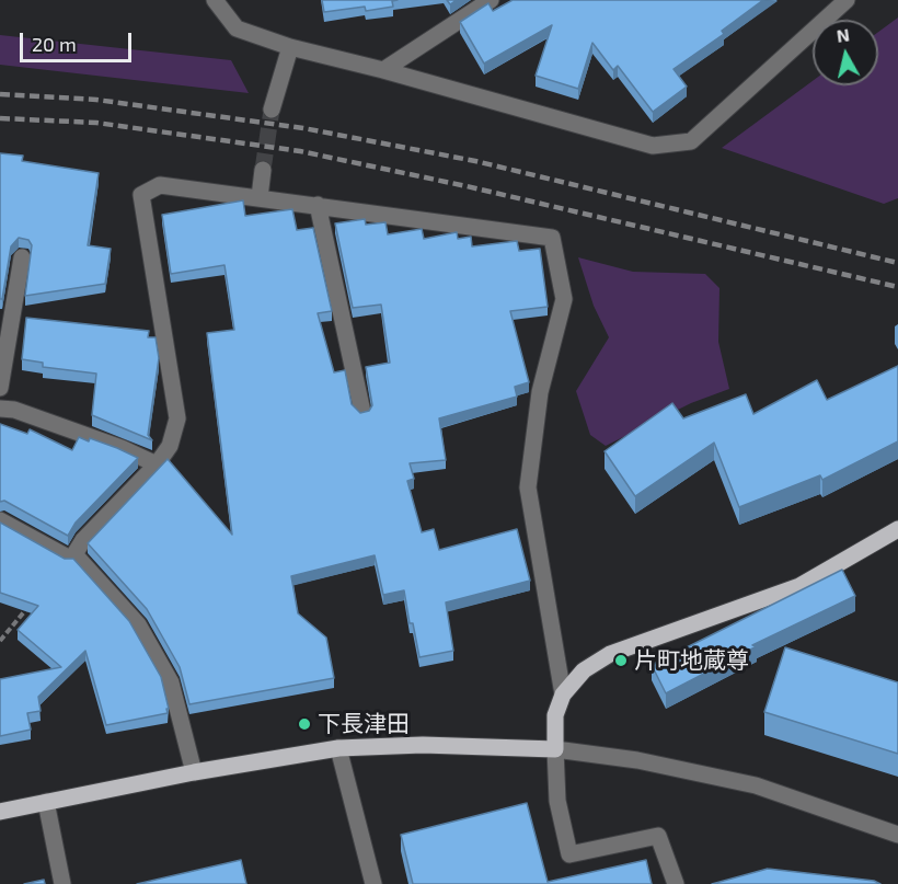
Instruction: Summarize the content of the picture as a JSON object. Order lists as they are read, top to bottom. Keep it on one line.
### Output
{"places":["片町地蔵尊","下長津田"],"scale_bar":"20 m","north":"top"}
